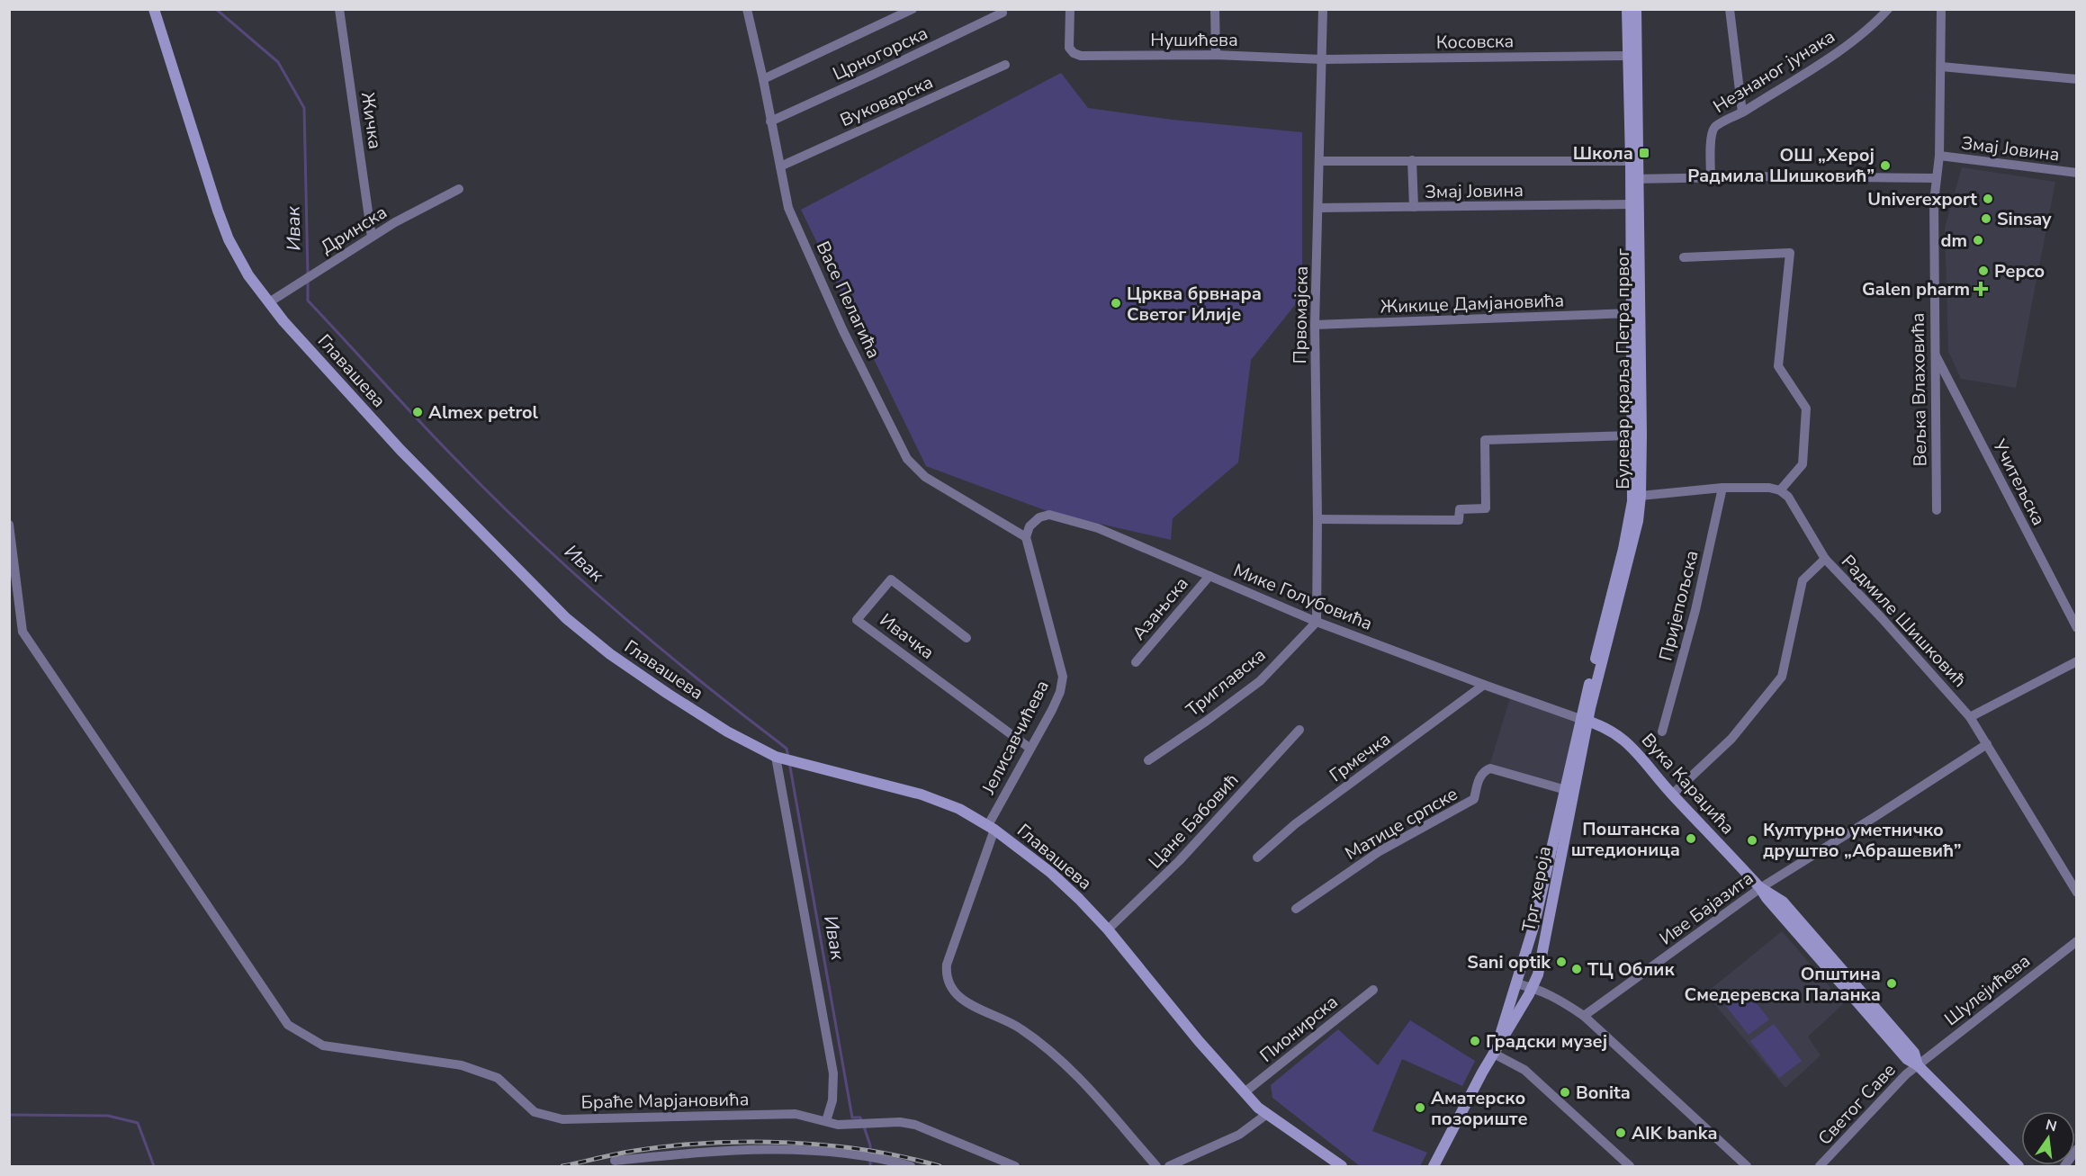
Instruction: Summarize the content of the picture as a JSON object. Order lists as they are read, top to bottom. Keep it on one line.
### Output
{"streets":{"main road":["Булевар краља Петра првог","Главашева","Вука Караџића","Трг хероја"],"street":["Нушићева","Косовска","Црногорска","Незнаног јунака","Вуковарска","Жичка","Змај Јовина","Дринска","Васе Пелагића","Жикице Дамјановића","Првомајска","Вељка Влаховића","Учитељска","Мике Голубовића","Пријепољска","Азањска","Радмиле Шишковић","Ивачка","Триглавска","Јелисавчићева","Грмечка","Цане Бабовић","Матице српске","Иве Бајазита","Шулејићева","Пионирска","Браће Марјановића","Светог Саве"]},"crossings":[["Нушићева","Косовска"],["Нушићева","Првомајска"],["Косовска","Првомајска"],["Косовска","Булевар краља Петра првог"],["Црногорска","Васе Пелагића"],["Вуковарска","Васе Пелагића"],["Жичка","Дринска"],["Змај Јовина","Првомајска"],["Змај Јовина","Булевар краља Петра првог"],["Змај Јовина","Вељка Влаховића"],["Дринска","Главашева"],["Васе Пелагића","Мике Голубовића"],["Васе Пелагића","Јелисавчићева"],["Жикице Дамјановића","Првомајска"],["Жикице Дамјановића","Булевар краља Петра првог"],["Првомајска","Мике Голубовића"],["Првомајска","Триглавска"],["Булевар краља Петра првог","Мике Голубовића"],["Булевар краља Петра првог","Вука Караџића"],["Булевар краља Петра првог","Трг хероја"],["Главашева","Јелисавчићева"],["Главашева","Цане Бабовић"],["Главашева","Пионирска"],["Вељка Влаховића","Учитељска"],["Мике Голубовића","Азањска"],["Мике Голубовића","Триглавска"],["Мике Голубовића","Јелисавчићева"],["Мике Голубовића","Грмечка"],["Мике Голубовића","Вука Караџића"],["Мике Голубовића","Трг хероја"],["Радмиле Шишковић","Иве Бајазита"],["Ивачка","Јелисавчићева"],["Вука Караџића","Трг хероја"],["Вука Караџића","Иве Бајазита"],["Вука Караџића","Шулејићева"],["Вука Караџића","Светог Саве"],["Матице српске","Трг хероја"],["Шулејићева","Светог Саве"]],"water":["Ивак"],"places":{"transit":["Школа"],"other":["ОШ „Херој Радмила Шишковић”","Univerexport","Sinsay","dm","Pepco","Црква брвнара Светог Илије","Almex petrol","Поштанска штедионица","Културно уметничко друштво „Абрашевић”","Sani optik","ТЦ Облик","Општина Смедеревска Паланка","Градски музеј","Bonita","Аматерско позориште","AIK banka"],"health":["Galen pharm"]},"north":"top"}
